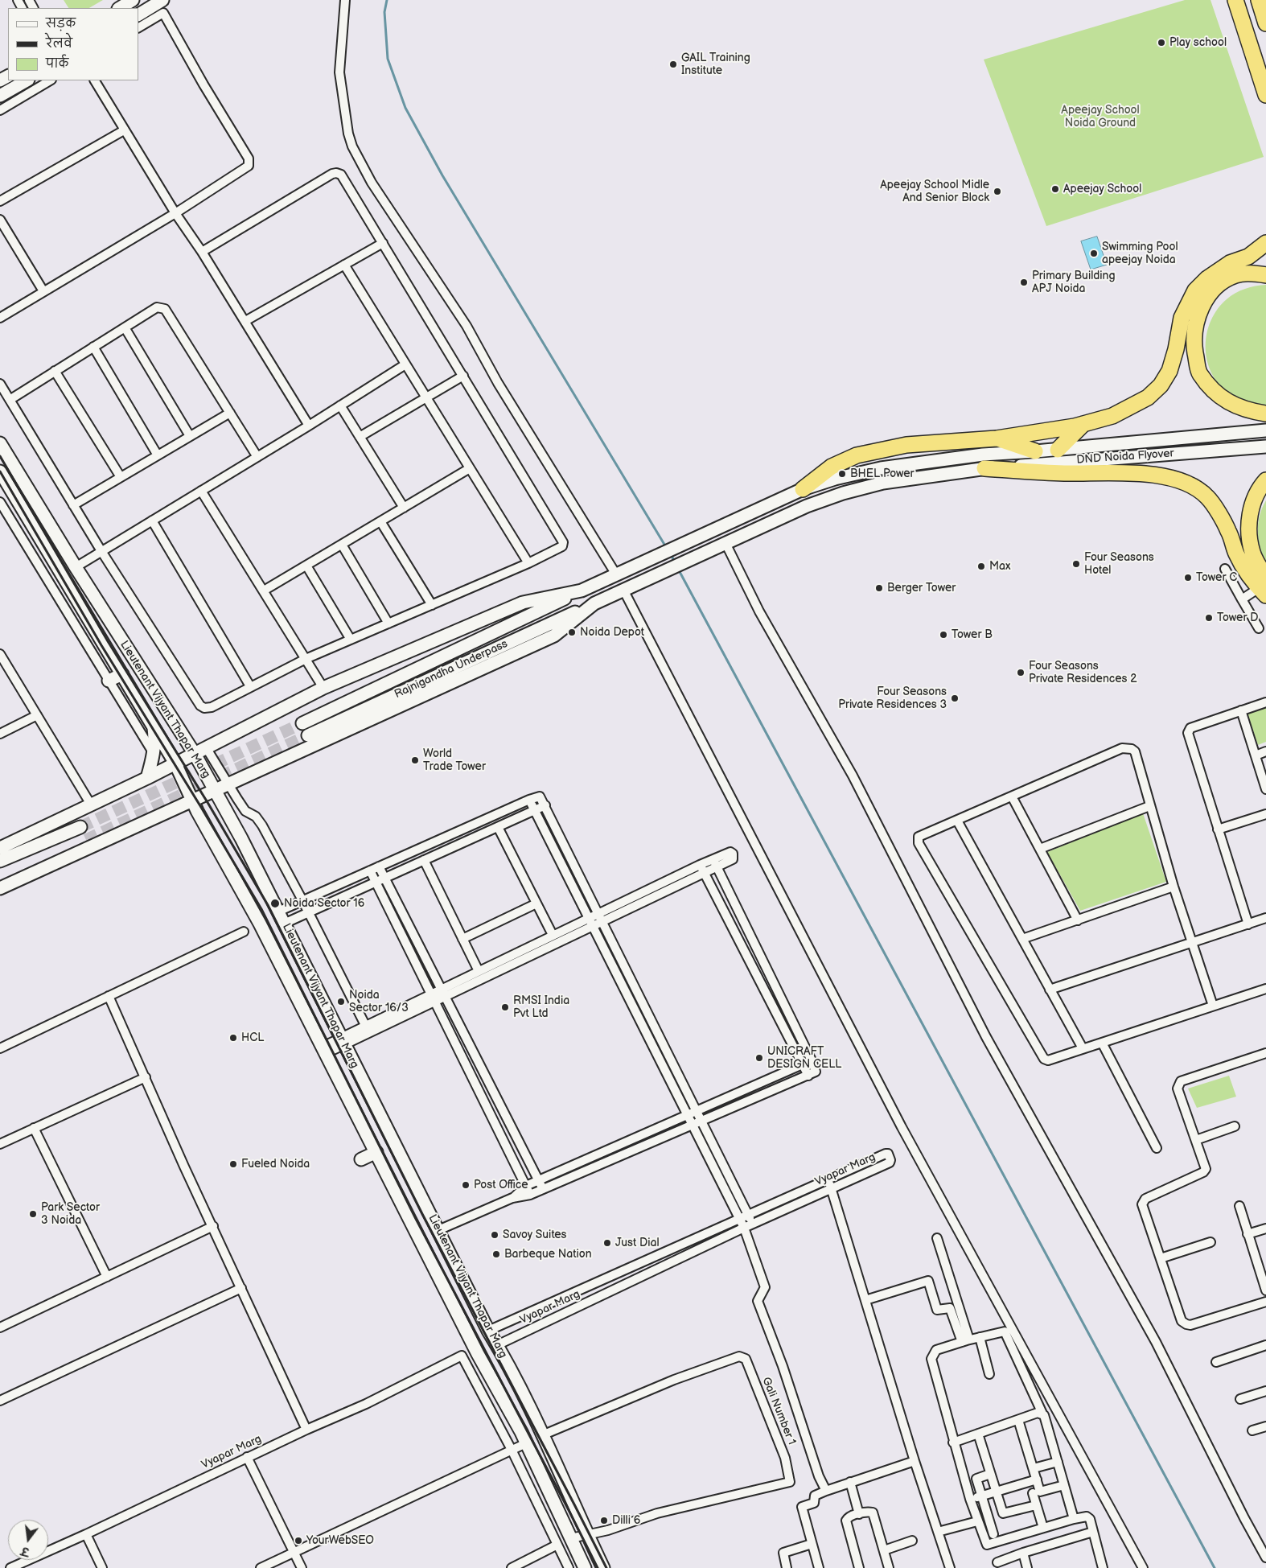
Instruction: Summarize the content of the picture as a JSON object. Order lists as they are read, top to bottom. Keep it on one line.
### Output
{"streets":{"main road":["DND Noida Flyover","Rajnigandha Underpass","Lieutenant Vijyant Thapar Marg"],"street":["Vyapar Marg","Gali Number 1"]},"crossings":[["DND Noida Flyover","Rajnigandha Underpass"],["Lieutenant Vijyant Thapar Marg","Vyapar Marg"],["Lieutenant Vijyant Thapar Marg","Gali Number 1"]],"parks":["Apeejay School Noida Ground"],"places":["Play school","GAIL Training Institute","Apeejay School","Apeejay School Midle And Senior Block","Swimming Pool apeejay Noida","Primary Building APJ Noida","BHEL Power","Four Seasons Hotel","Max","Tower C","Berger Tower","Tower D","Noida Depot","Tower B","Four Seasons Private Residences 2","Four Seasons Private Residences 3","World Trade Tower","Noida Sector 16","Noida Sector 16/3","RMSI India Pvt Ltd","HCL","UNICRAFT DESIGN CELL","Fueled Noida","Post Office","Park Sector 3 Noida","Savoy Suites","Just Dial","Barbeque Nation","Dilli 6","YourWebSEO"],"legend":["सड़क","रेलवे","पार्क"],"north":"bottom"}
